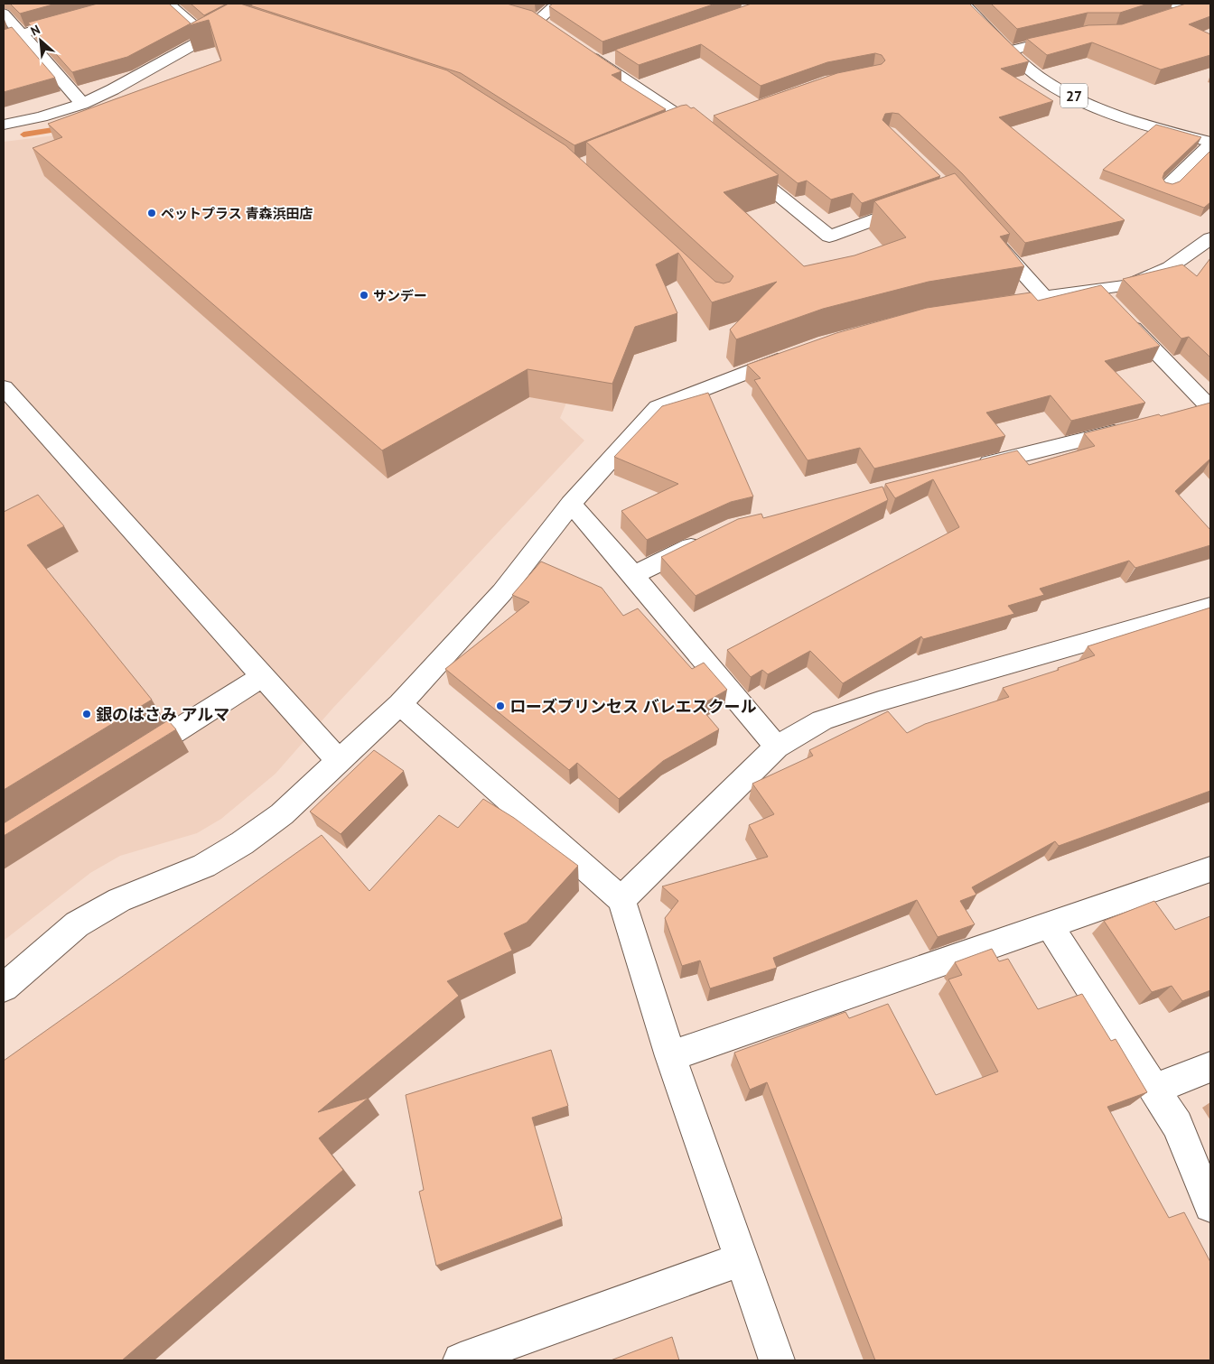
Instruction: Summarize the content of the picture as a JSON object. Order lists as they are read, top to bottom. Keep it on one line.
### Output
{"streets":{"street":["27"]},"places":["ペットプラス 青森浜田店","サンデー","ローズプリンセス バレエスクール","銀のはさみ アルマ"],"north":"top left"}
